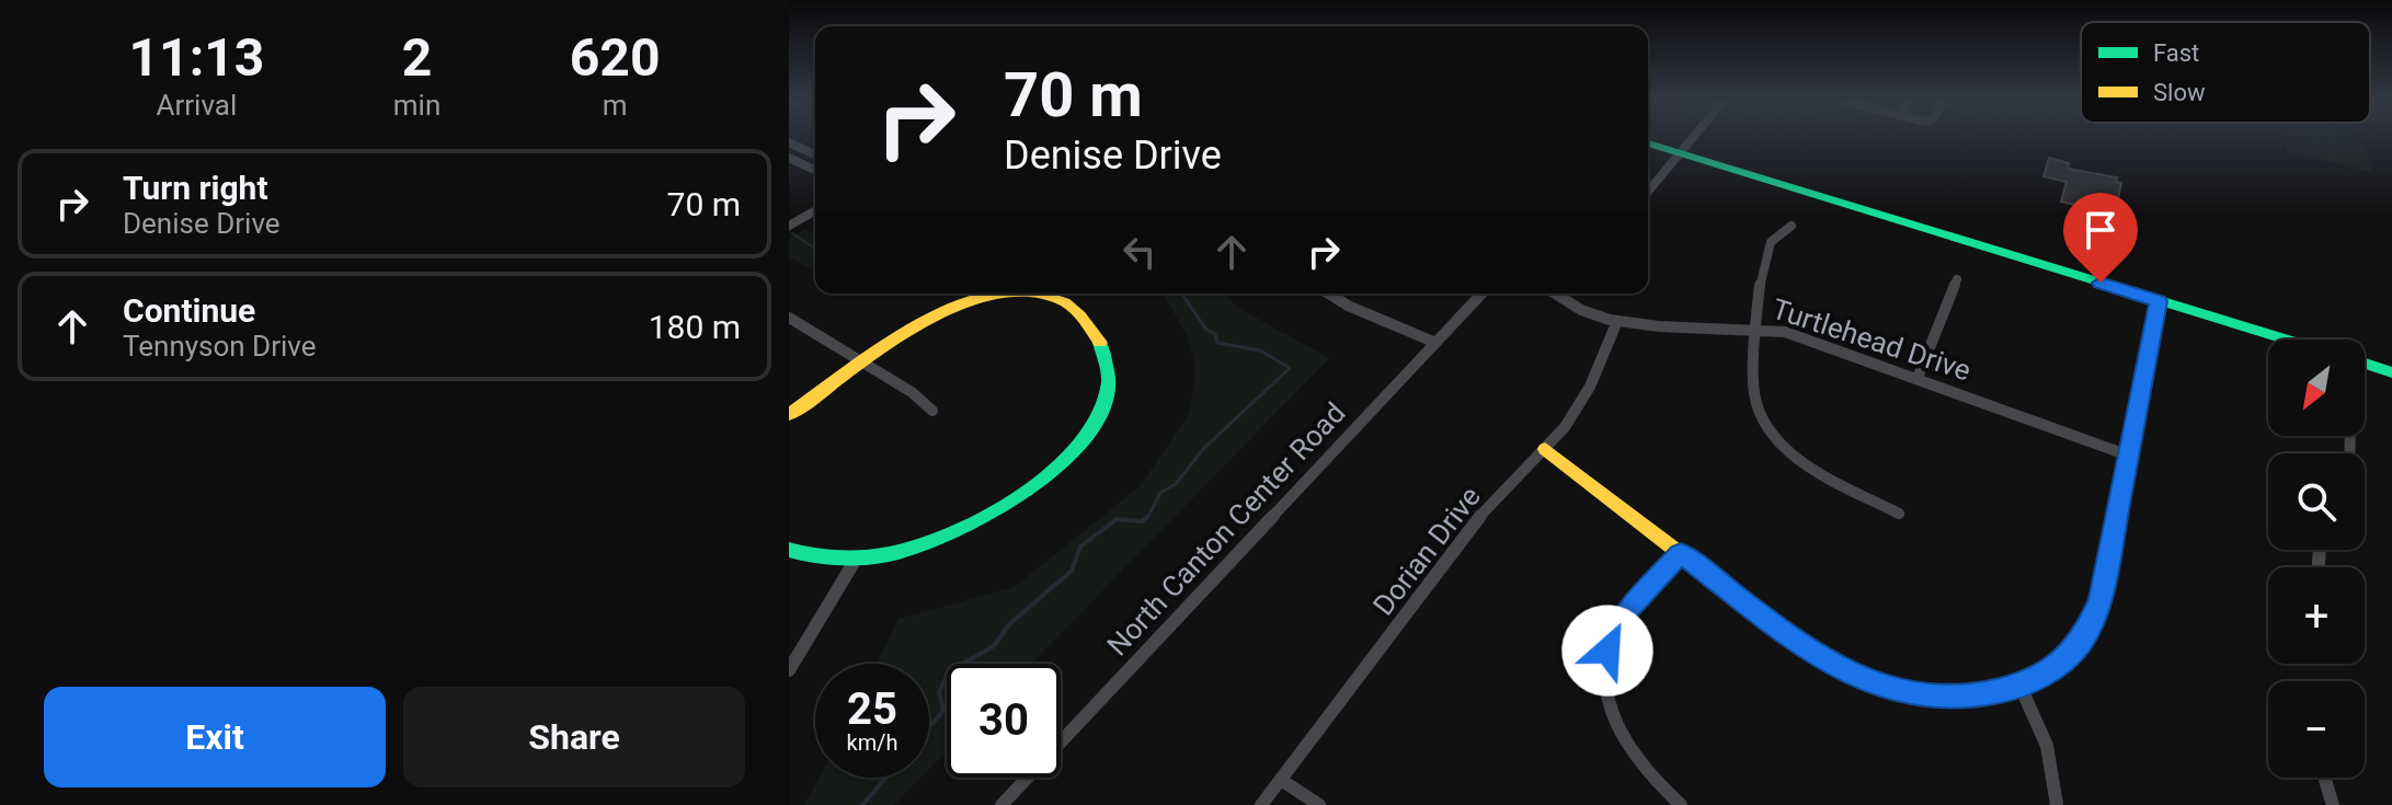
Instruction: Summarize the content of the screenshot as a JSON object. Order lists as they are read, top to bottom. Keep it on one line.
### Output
{"streets":{"street":["Turtlehead Drive","North Canton Center Road","Dorian Drive"]},"crossings":[["Turtlehead Drive","Dorian Drive"]],"legend":["Fast","Slow"],"north":"bottom left","page":{"eta":["11:13","Arrival","2","min","620","m"],"turn":["70 m","Denise Drive"],"list":[{"name":"Turn right","note":"Denise Drive","value":"70 m"},{"name":"Continue","note":"Tennyson Drive","value":"180 m"}],"map_buttons":["+","−"],"speed":"25 km/h","limit":"30","buttons":["Exit","Share"]}}
